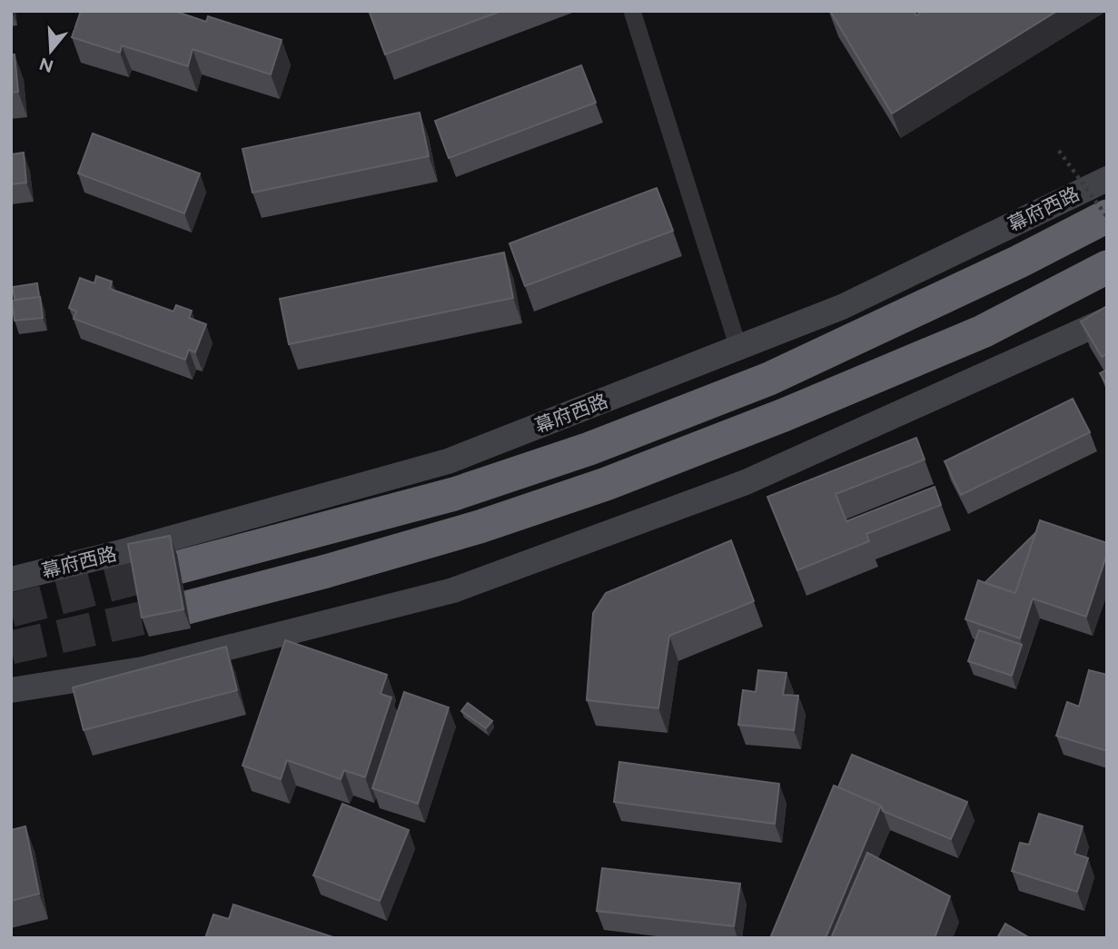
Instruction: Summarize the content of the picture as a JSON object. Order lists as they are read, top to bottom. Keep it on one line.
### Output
{"streets":{"highway":["幕府西路"]},"north":"bottom"}
